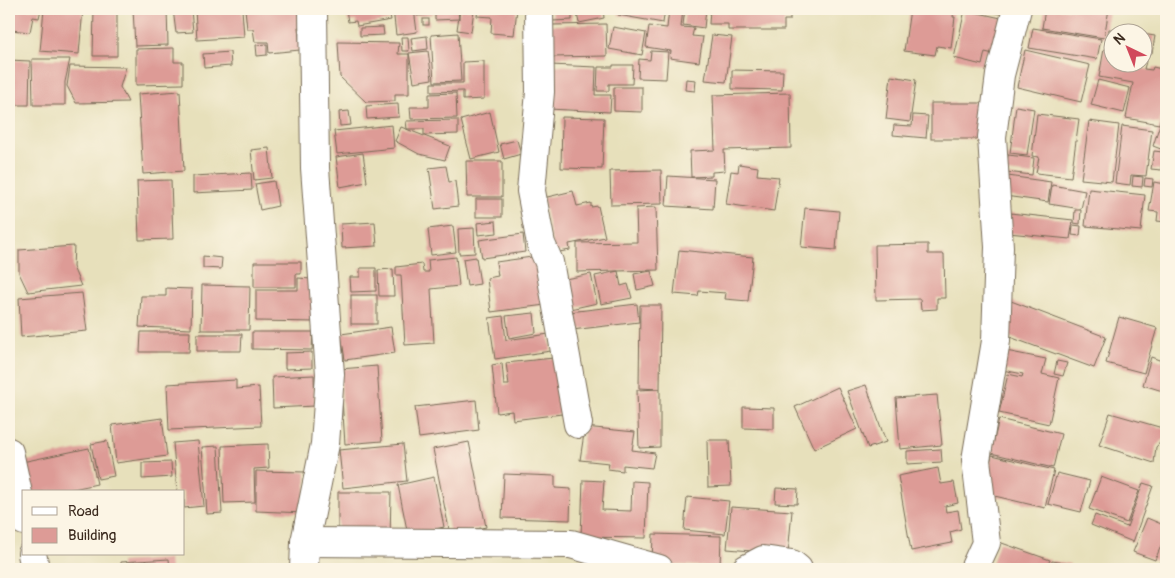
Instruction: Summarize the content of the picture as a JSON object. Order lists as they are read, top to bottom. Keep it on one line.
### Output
{"legend":["Road","Building"],"north":"top left"}
